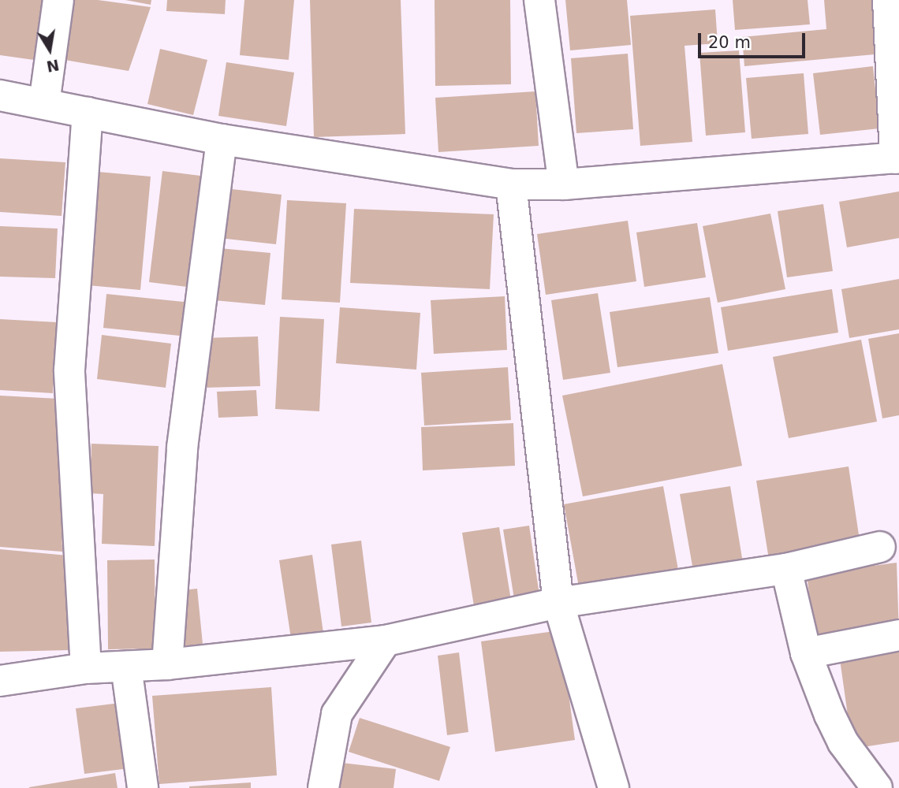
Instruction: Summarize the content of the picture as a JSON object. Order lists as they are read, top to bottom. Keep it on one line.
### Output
{"scale_bar":"20 m","north":"bottom"}
